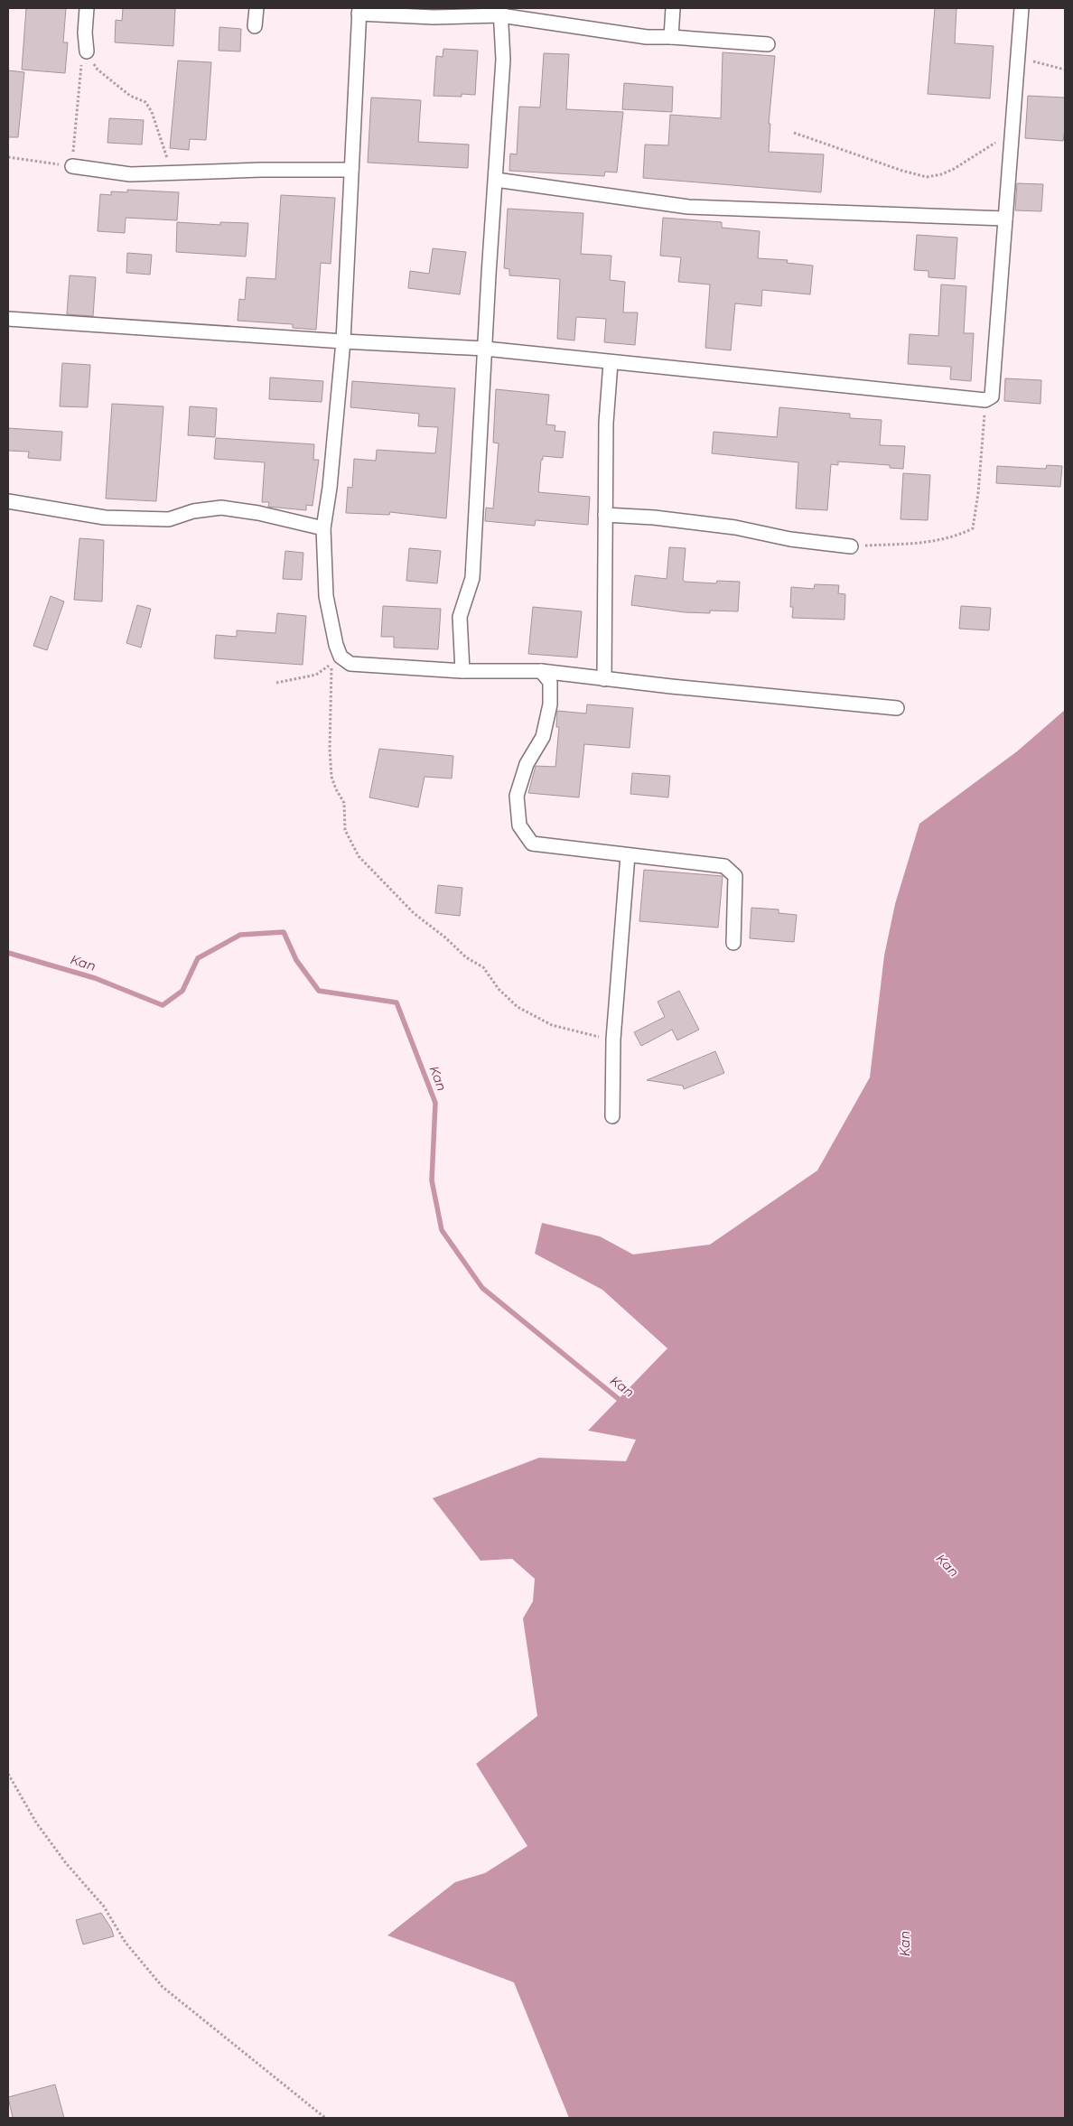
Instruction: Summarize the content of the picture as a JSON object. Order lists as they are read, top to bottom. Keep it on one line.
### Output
{"water":["Kan"]}
